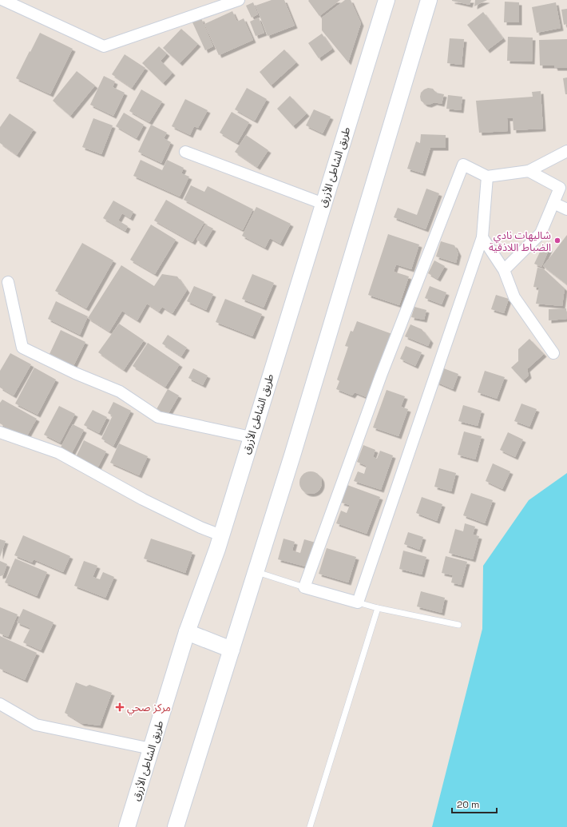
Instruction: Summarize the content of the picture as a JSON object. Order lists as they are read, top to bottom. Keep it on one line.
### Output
{"streets":{"main road":["طريق الشاطئ الأزرق"]},"places":{"other":["شاليهات نادي الضباط اللاذقية"],"health":["مركز صحي"]},"scale_bar":"20 m"}
